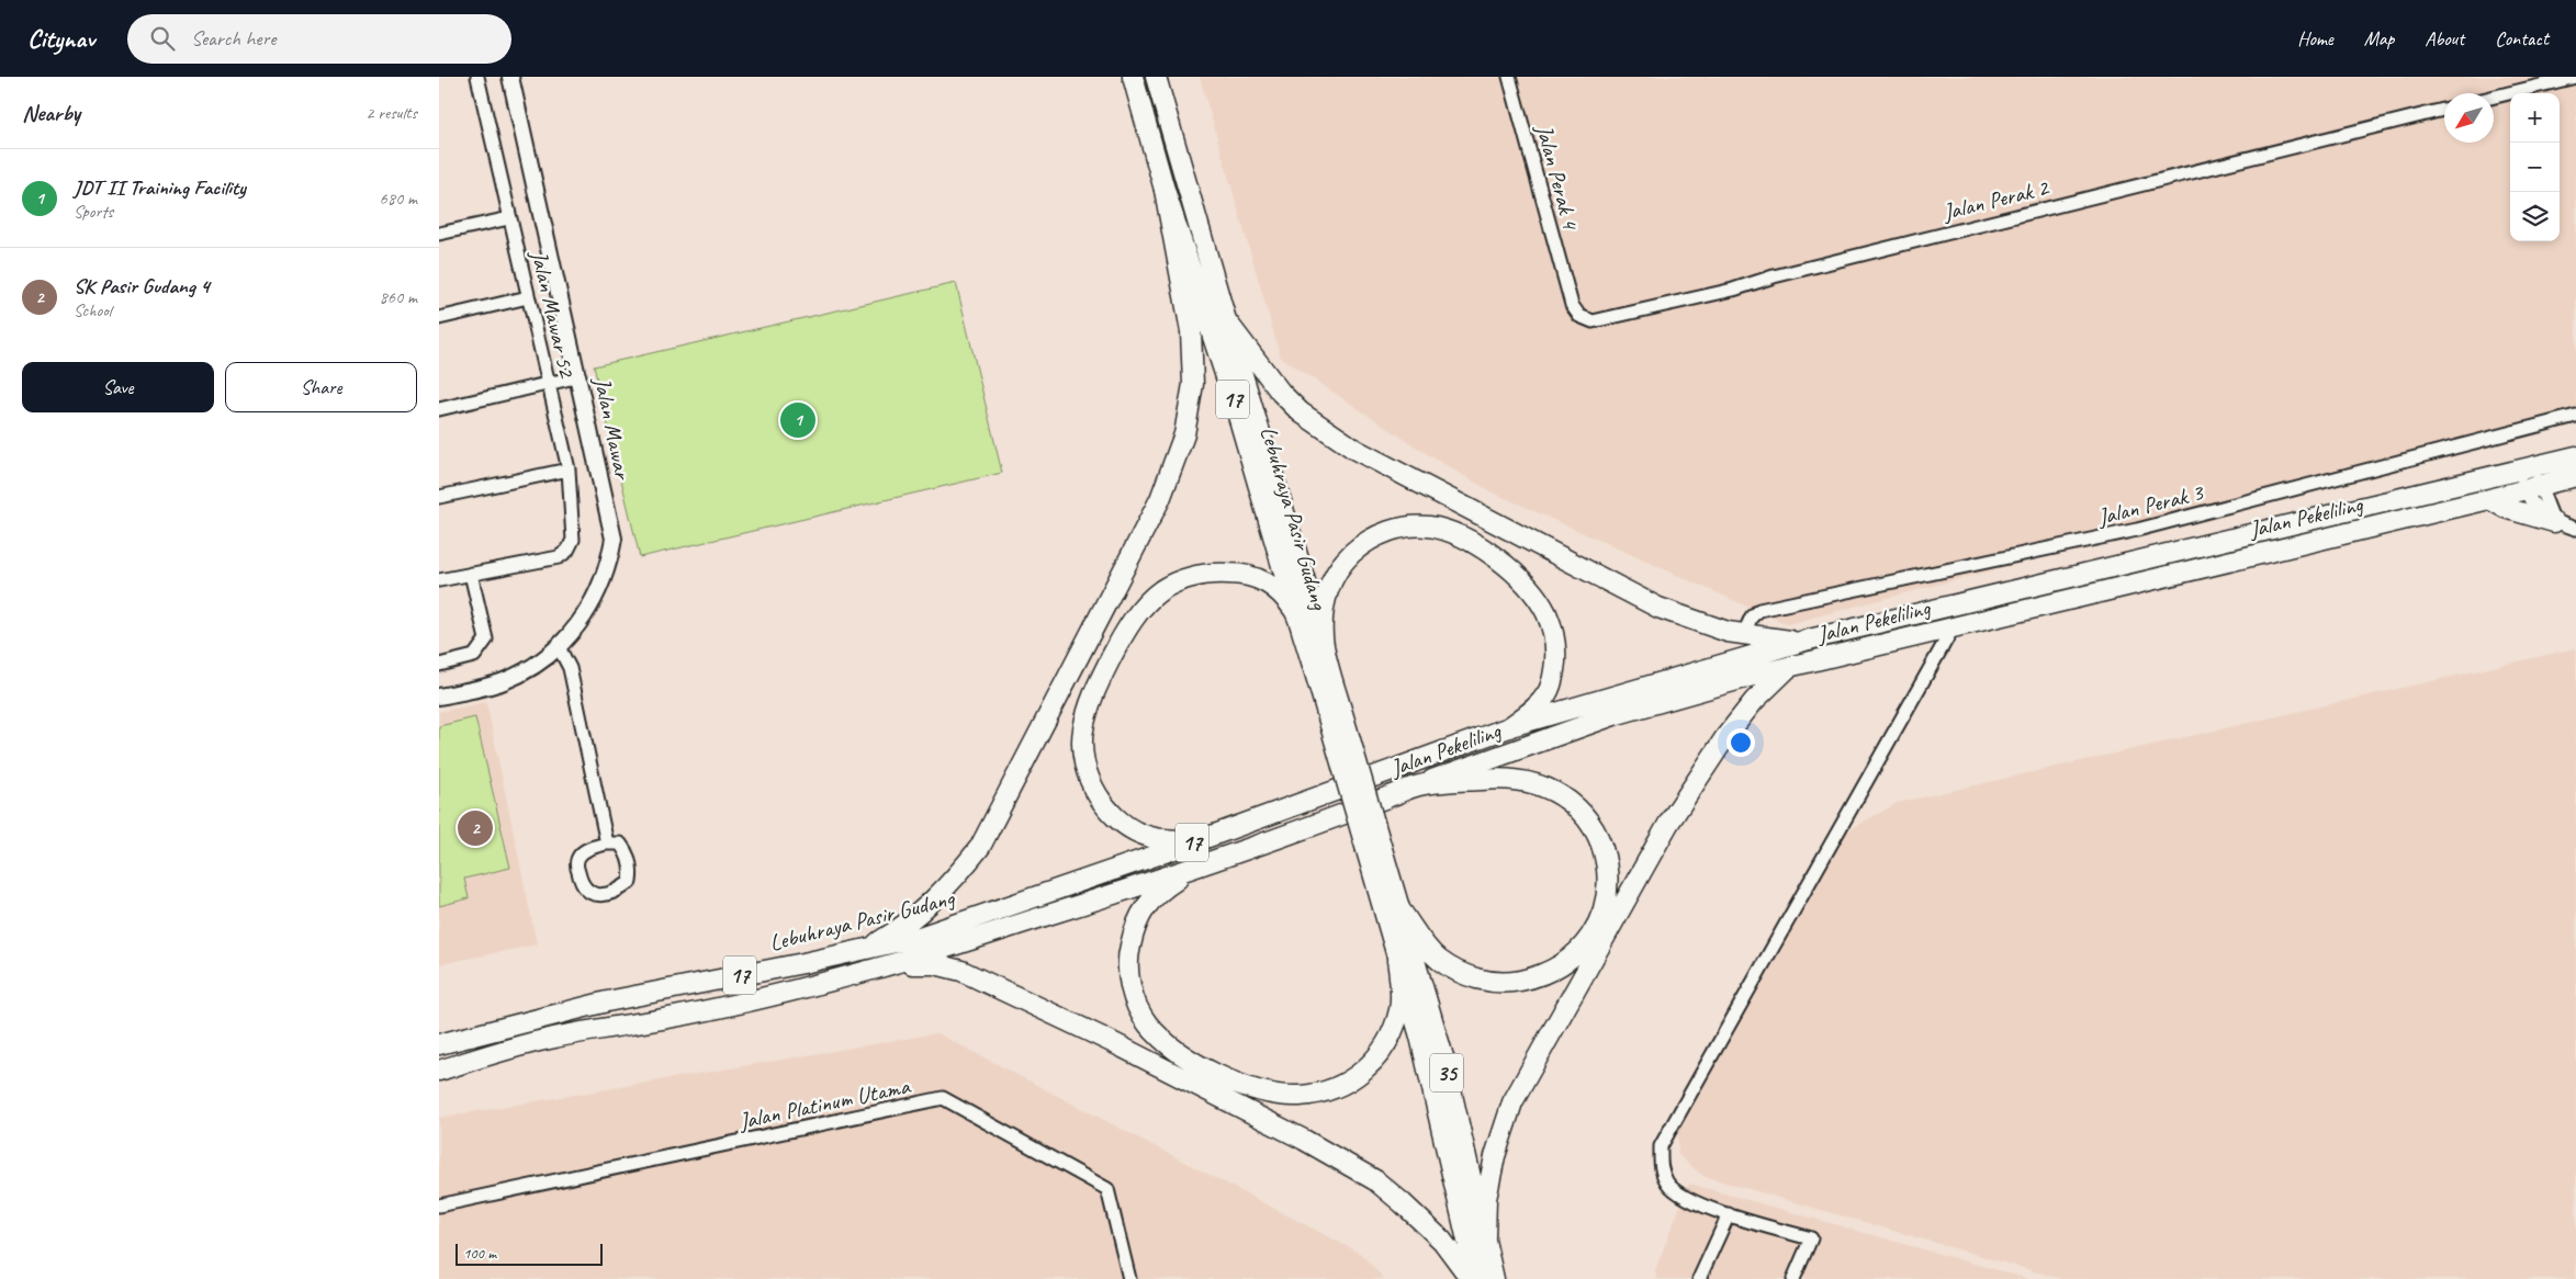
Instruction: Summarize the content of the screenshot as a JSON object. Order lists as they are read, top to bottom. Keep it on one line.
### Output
{"streets":{"main road":["17","Jalan Pekeliling","Lebuhraya Pasir Gudang","35"],"street":["Jalan Perak 4","Jalan Perak 2","Jalan Mawar 52","Jalan Mawar","Jalan Perak 3","Jalan Platinum Utama"]},"crossings":[["Jalan Perak 4","Jalan Perak 2"],["17","Lebuhraya Pasir Gudang"],["17","35"],["Jalan Pekeliling","Lebuhraya Pasir Gudang"]],"scale_bar":"100 m","north":"bottom left","page":{"header":"Citynav","search":"Search here","nav":["Home","Map","About","Contact"],"heading":["Nearby","2 results"],"map_buttons":["+","−"],"list":[{"mark":"1","name":"JDT II Training Facility","note":"Sports","value":"680 m"},{"mark":"2","name":"SK Pasir Gudang 4","note":"School","value":"860 m"}],"buttons":["Save","Share"],"pins":["1","2"],"scale":"100 m"}}
